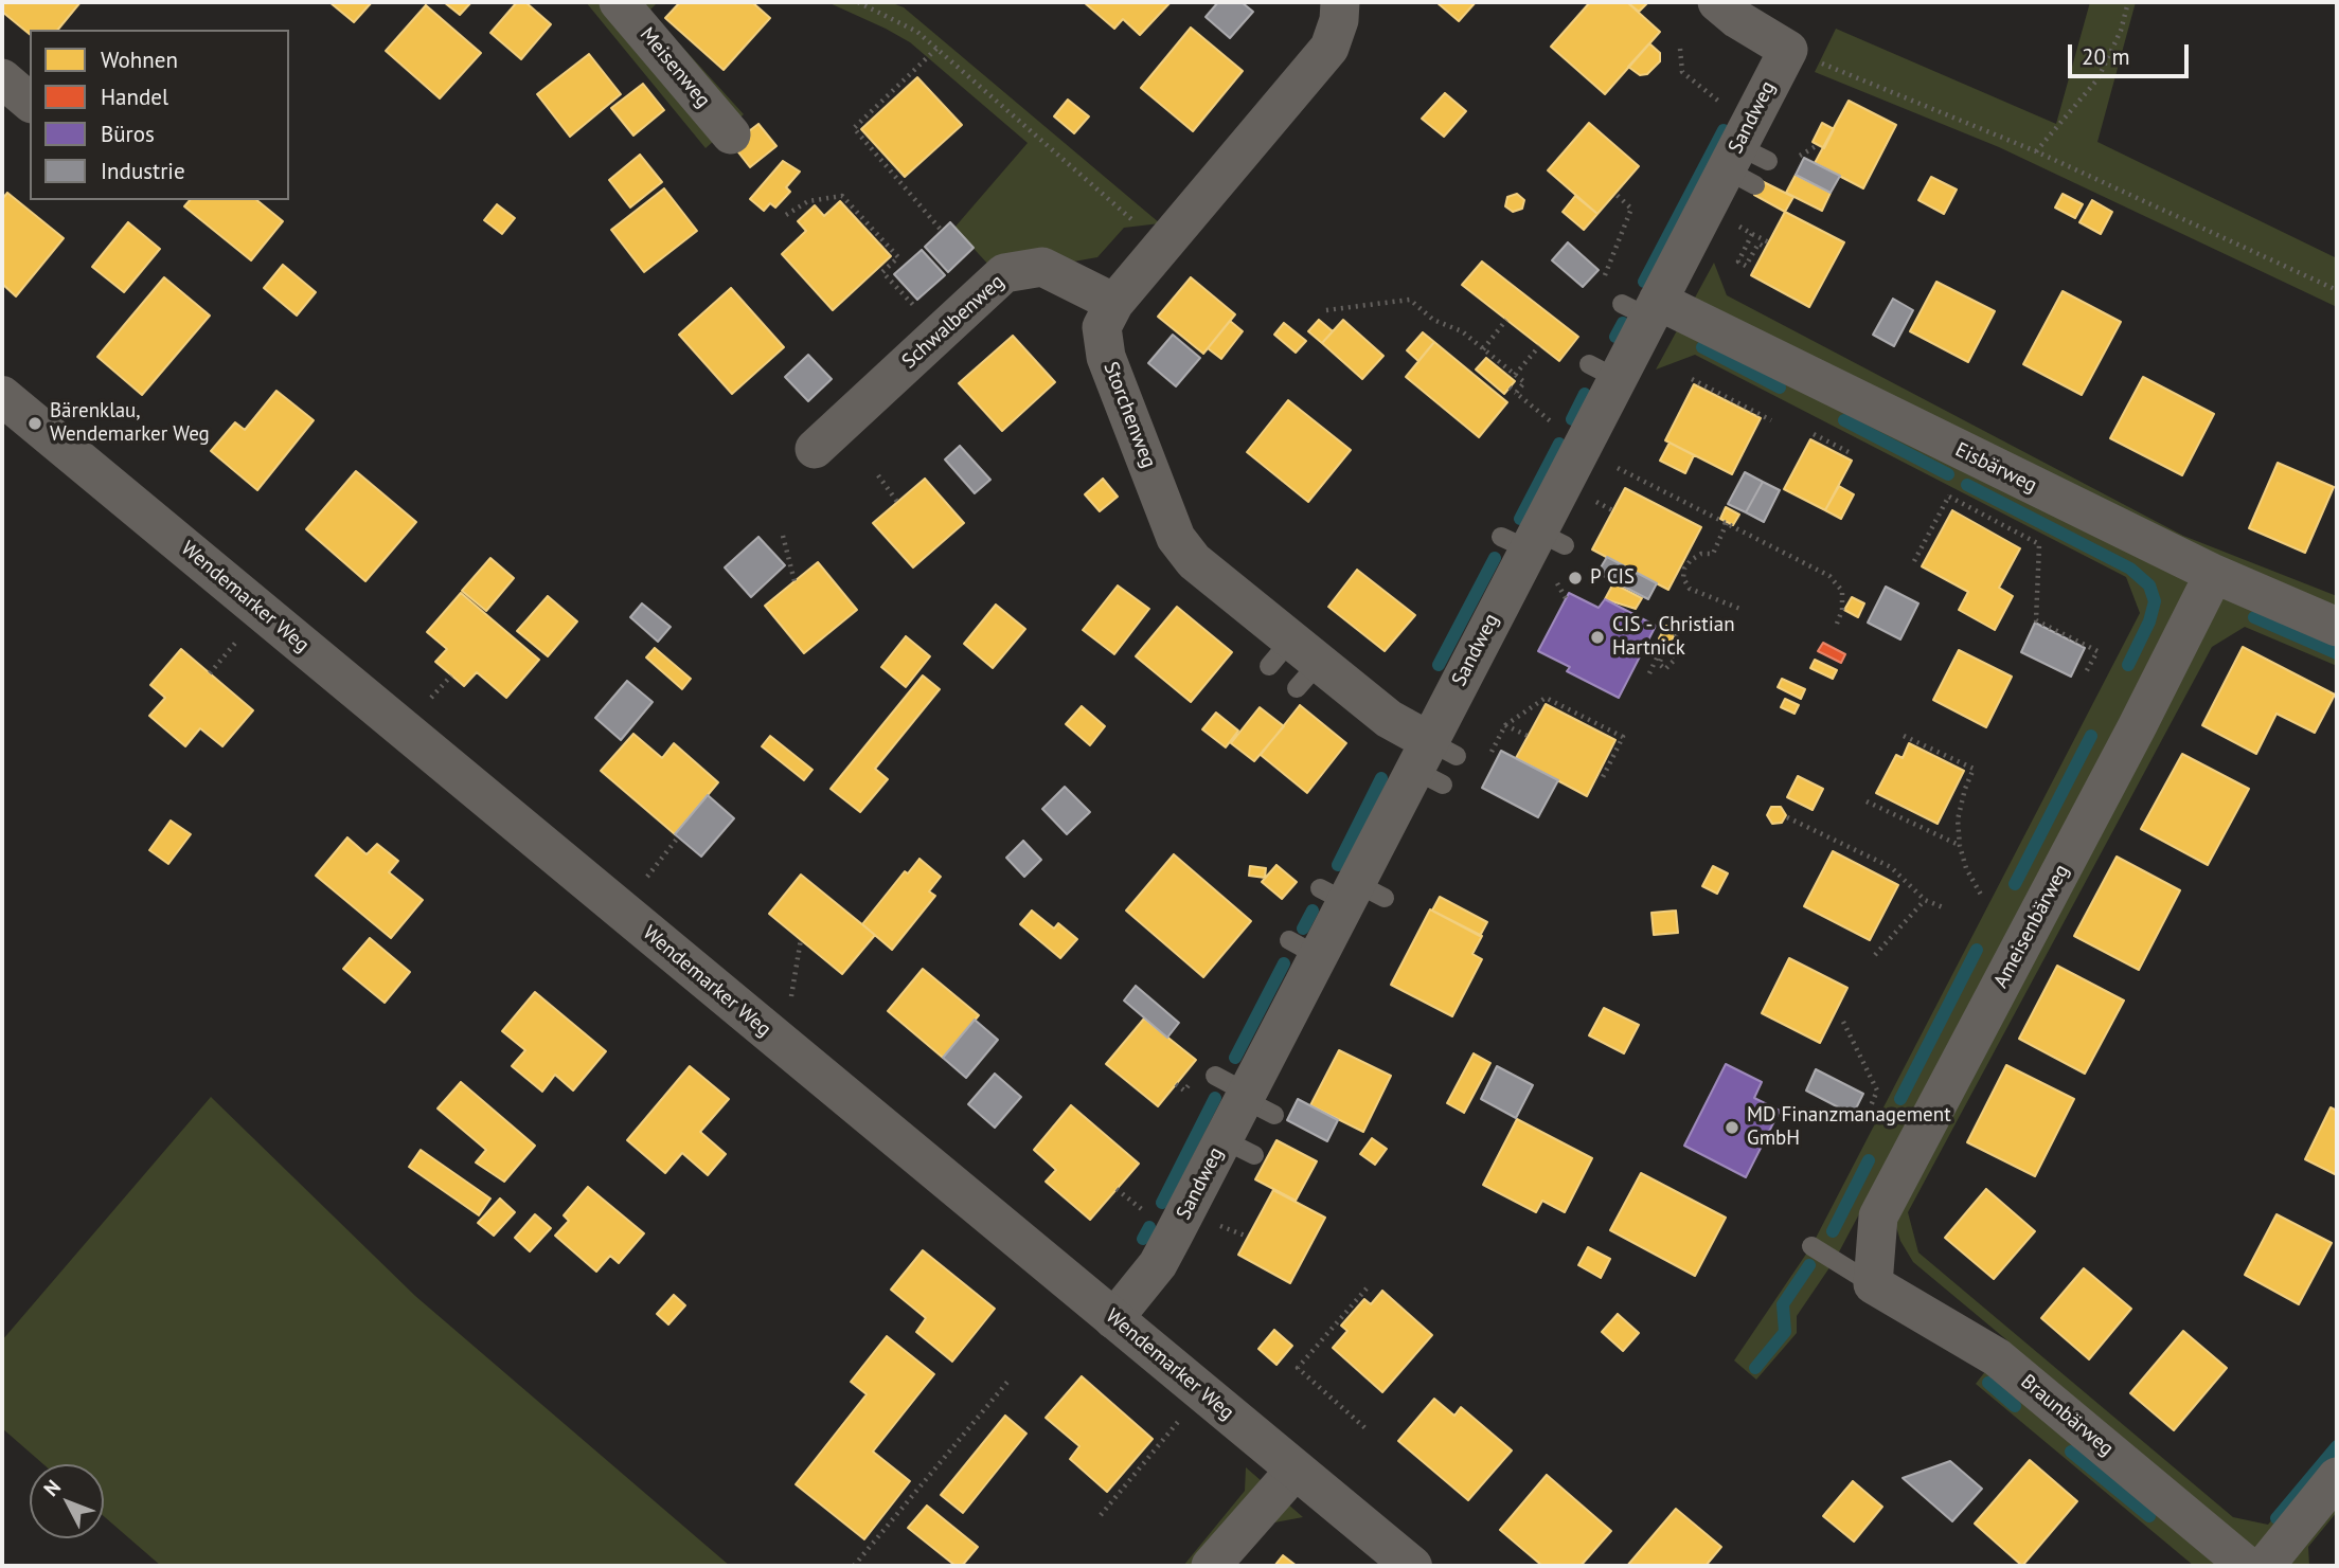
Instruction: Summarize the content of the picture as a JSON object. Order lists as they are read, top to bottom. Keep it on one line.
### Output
{"streets":{"street":["Meisenweg","Sandweg","Schwalbenweg","Storchenweg","Eisbärweg","Wendemarker Weg","Ameisenbärweg","Braunbärweg"]},"crossings":[["Sandweg","Storchenweg"],["Sandweg","Eisbärweg"],["Sandweg","Wendemarker Weg"],["Schwalbenweg","Storchenweg"],["Eisbärweg","Ameisenbärweg"],["Ameisenbärweg","Braunbärweg"]],"places":["Bärenklau, Wendemarker Weg","P CIS","CIS - Christian Hartnick","MD Finanzmanagement GmbH"],"legend":["Wohnen","Handel","Büros","Industrie"],"scale_bar":"20 m","north":"top left"}
